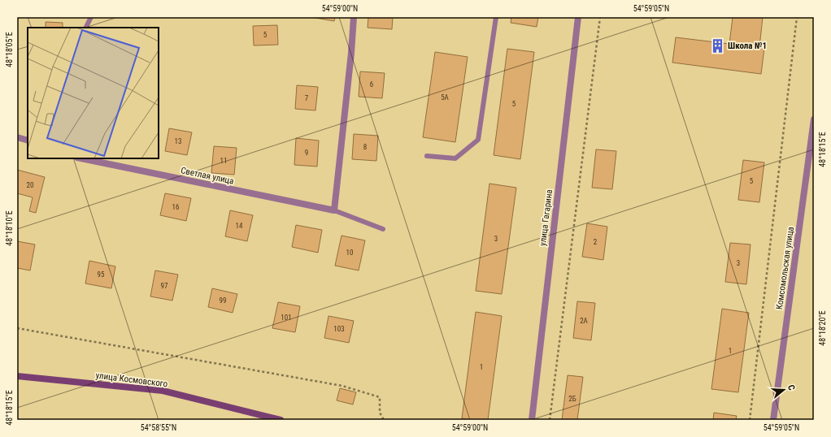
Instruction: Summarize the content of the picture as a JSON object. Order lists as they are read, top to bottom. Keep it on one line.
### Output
{"streets":{"main road":["улица Космовского"],"street":["Светлая улица","улица Гагарина","Комсомольская улица"]},"places":{"building":["Школа №1"]},"house_numbers":["5","6","5А","7","5","13","8","9","11","5","20","16","14","3","2","10","3","95","97","99","101","2А","103","1","1","2Б"],"north":"right","coordinates":["54°59'00\"N","54°59'05\"N","48°18'05\"E","48°18'15\"E","48°18'10\"E","48°18'20\"E","54°58'55\"N"]}
